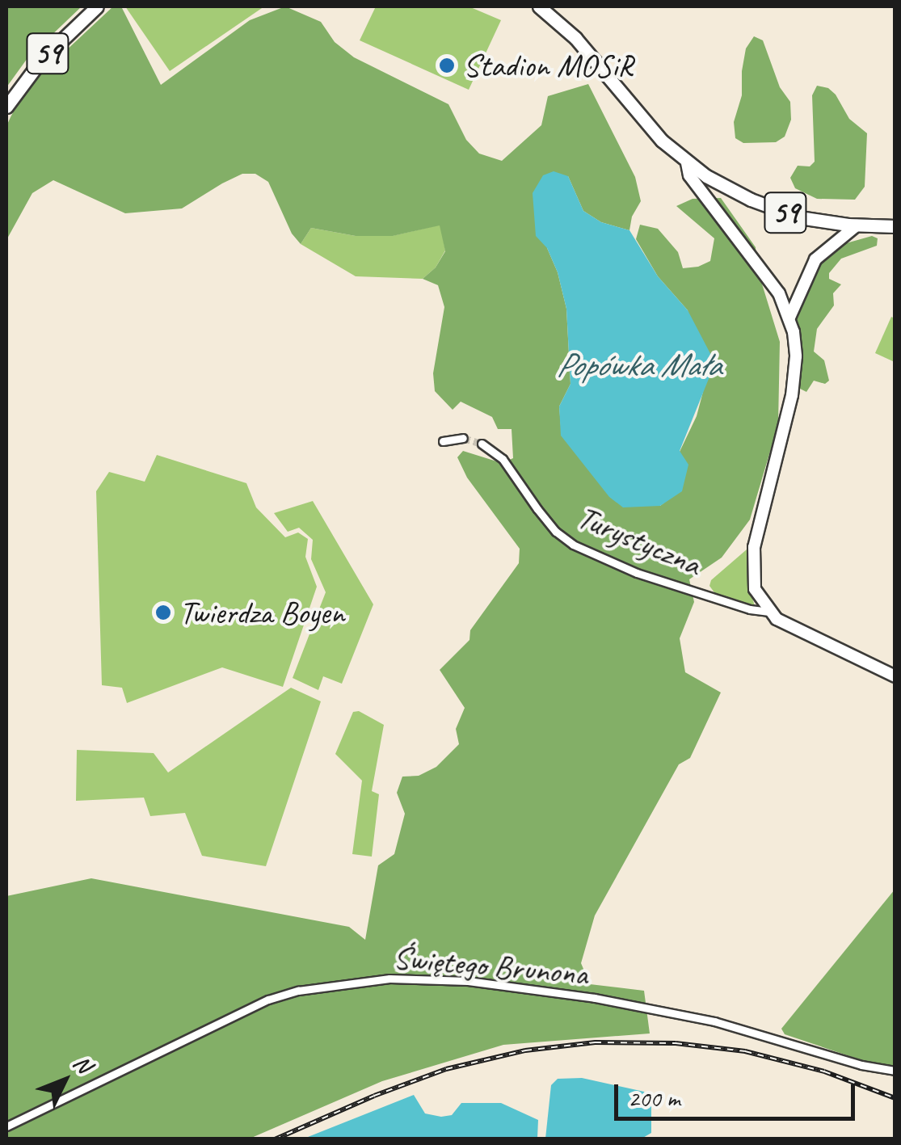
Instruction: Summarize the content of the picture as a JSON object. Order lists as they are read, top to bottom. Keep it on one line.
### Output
{"streets":{"main road":["59"],"street":["Turystyczna","Świętego Brunona"]},"water":["Popówka Mała"],"places":["Stadion MOSiR","Twierdza Boyen"],"scale_bar":"200 m","north":"top right"}
